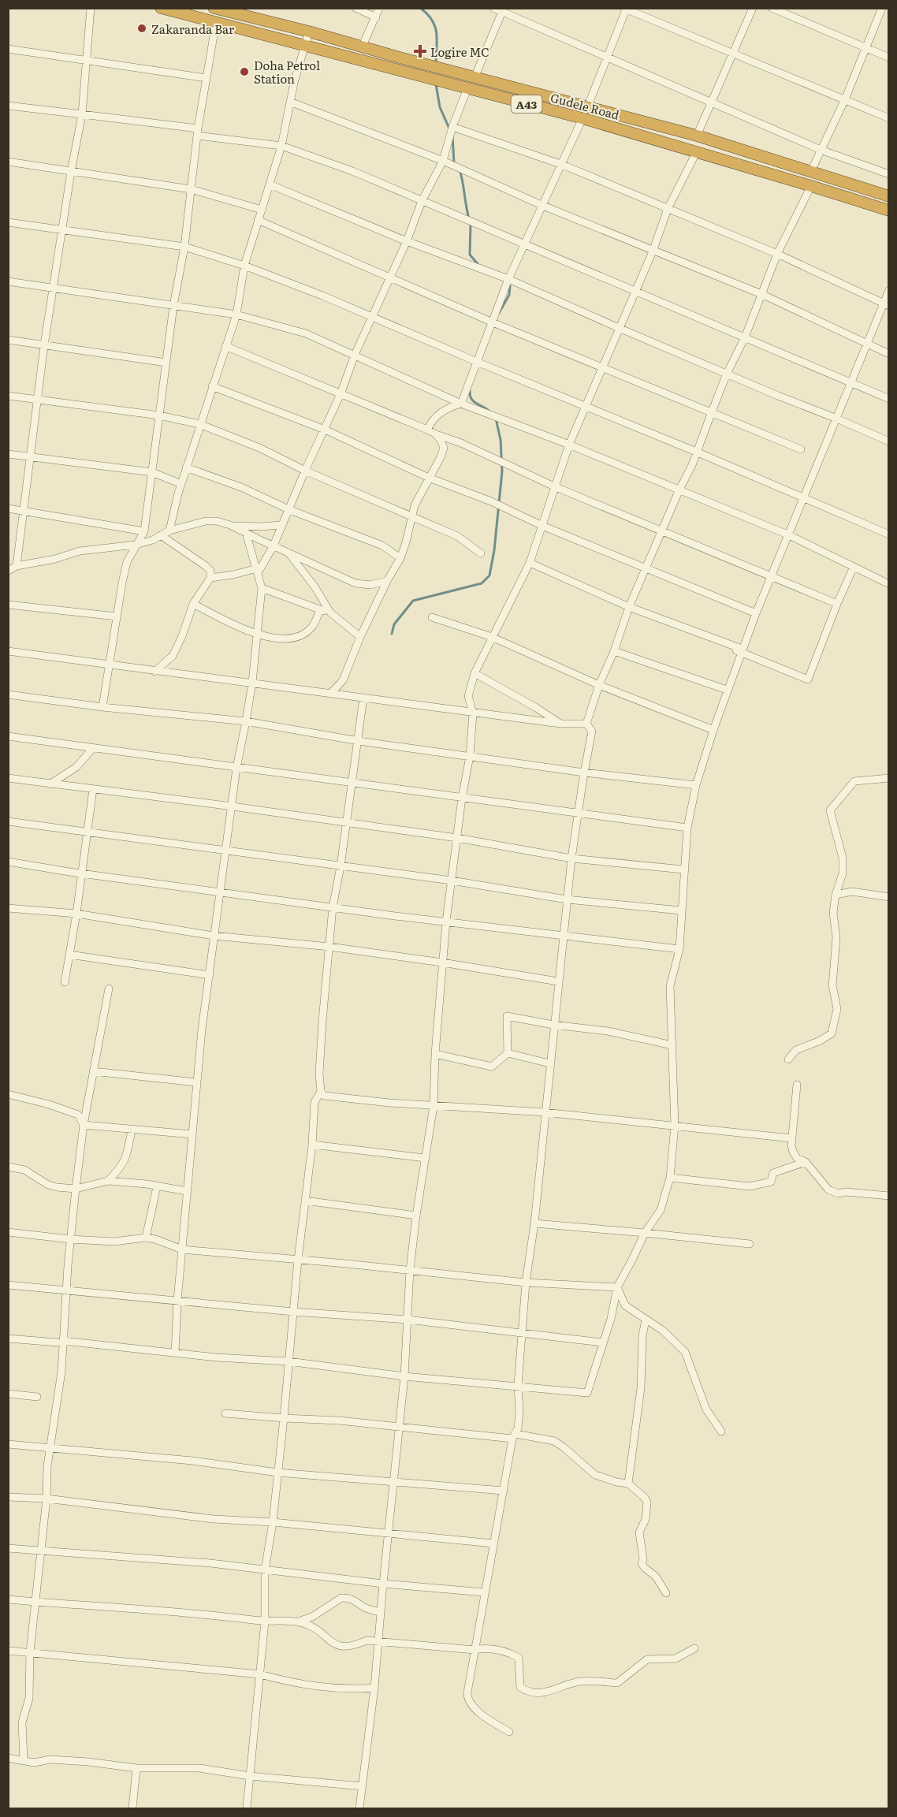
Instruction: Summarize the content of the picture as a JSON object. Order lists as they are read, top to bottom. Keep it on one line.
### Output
{"streets":{"highway":["A43","Gudele Road"]},"places":{"other":["Zakaranda Bar","Doha Petrol Station"],"health":["Logire MC"]}}
